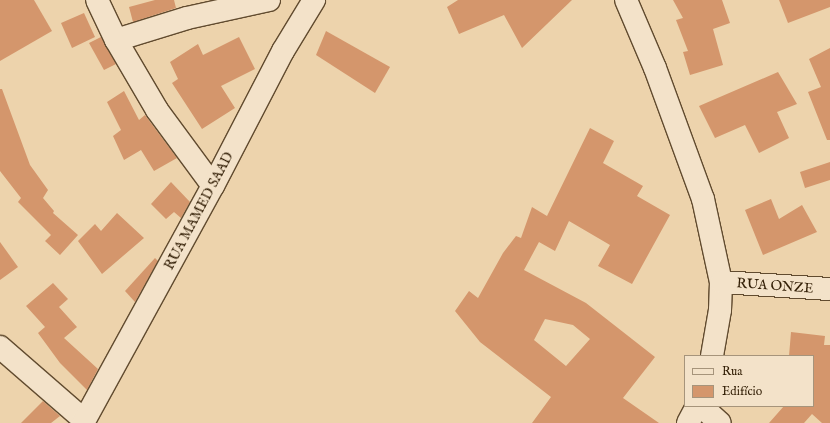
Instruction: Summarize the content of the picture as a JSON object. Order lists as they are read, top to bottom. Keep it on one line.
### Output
{"streets":{"street":["RUA MAMED SAAD","RUA ONZE"]},"legend":["Rua","Edifício"]}
